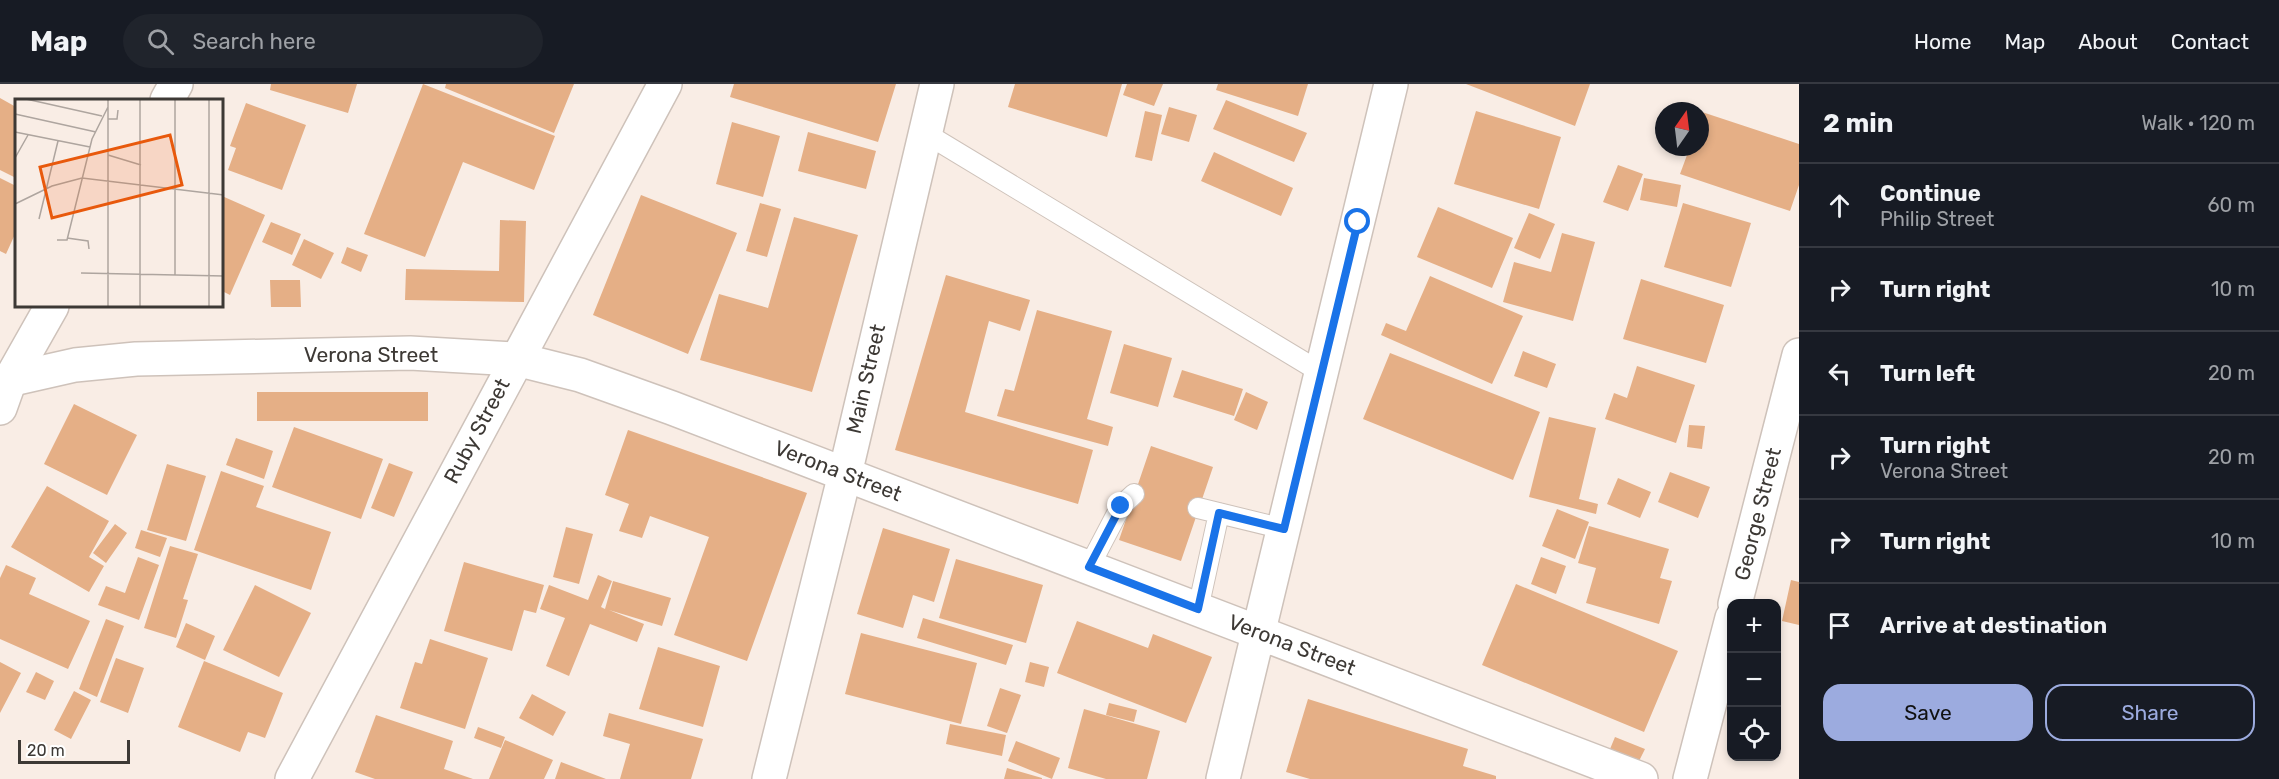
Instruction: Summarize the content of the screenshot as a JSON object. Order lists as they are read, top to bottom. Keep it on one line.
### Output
{"streets":{"street":["Verona Street","Main Street","Ruby Street","George Street"]},"crossings":[["Verona Street","Main Street"],["Verona Street","Ruby Street"]],"scale_bar":"20 m","north":"top","page":{"header":"Map","search":"Search here","nav":["Home","Map","About","Contact"],"heading":["2 min","Walk · 120 m"],"list":[["Continue","Philip Street","60 m"],["Turn right","10 m"],["Turn left","20 m"],["Turn right","Verona Street","20 m"],["Turn right","10 m"],"Arrive at destination"],"map_buttons":["+","−"],"buttons":["Save","Share"],"scale":"20 m"}}
